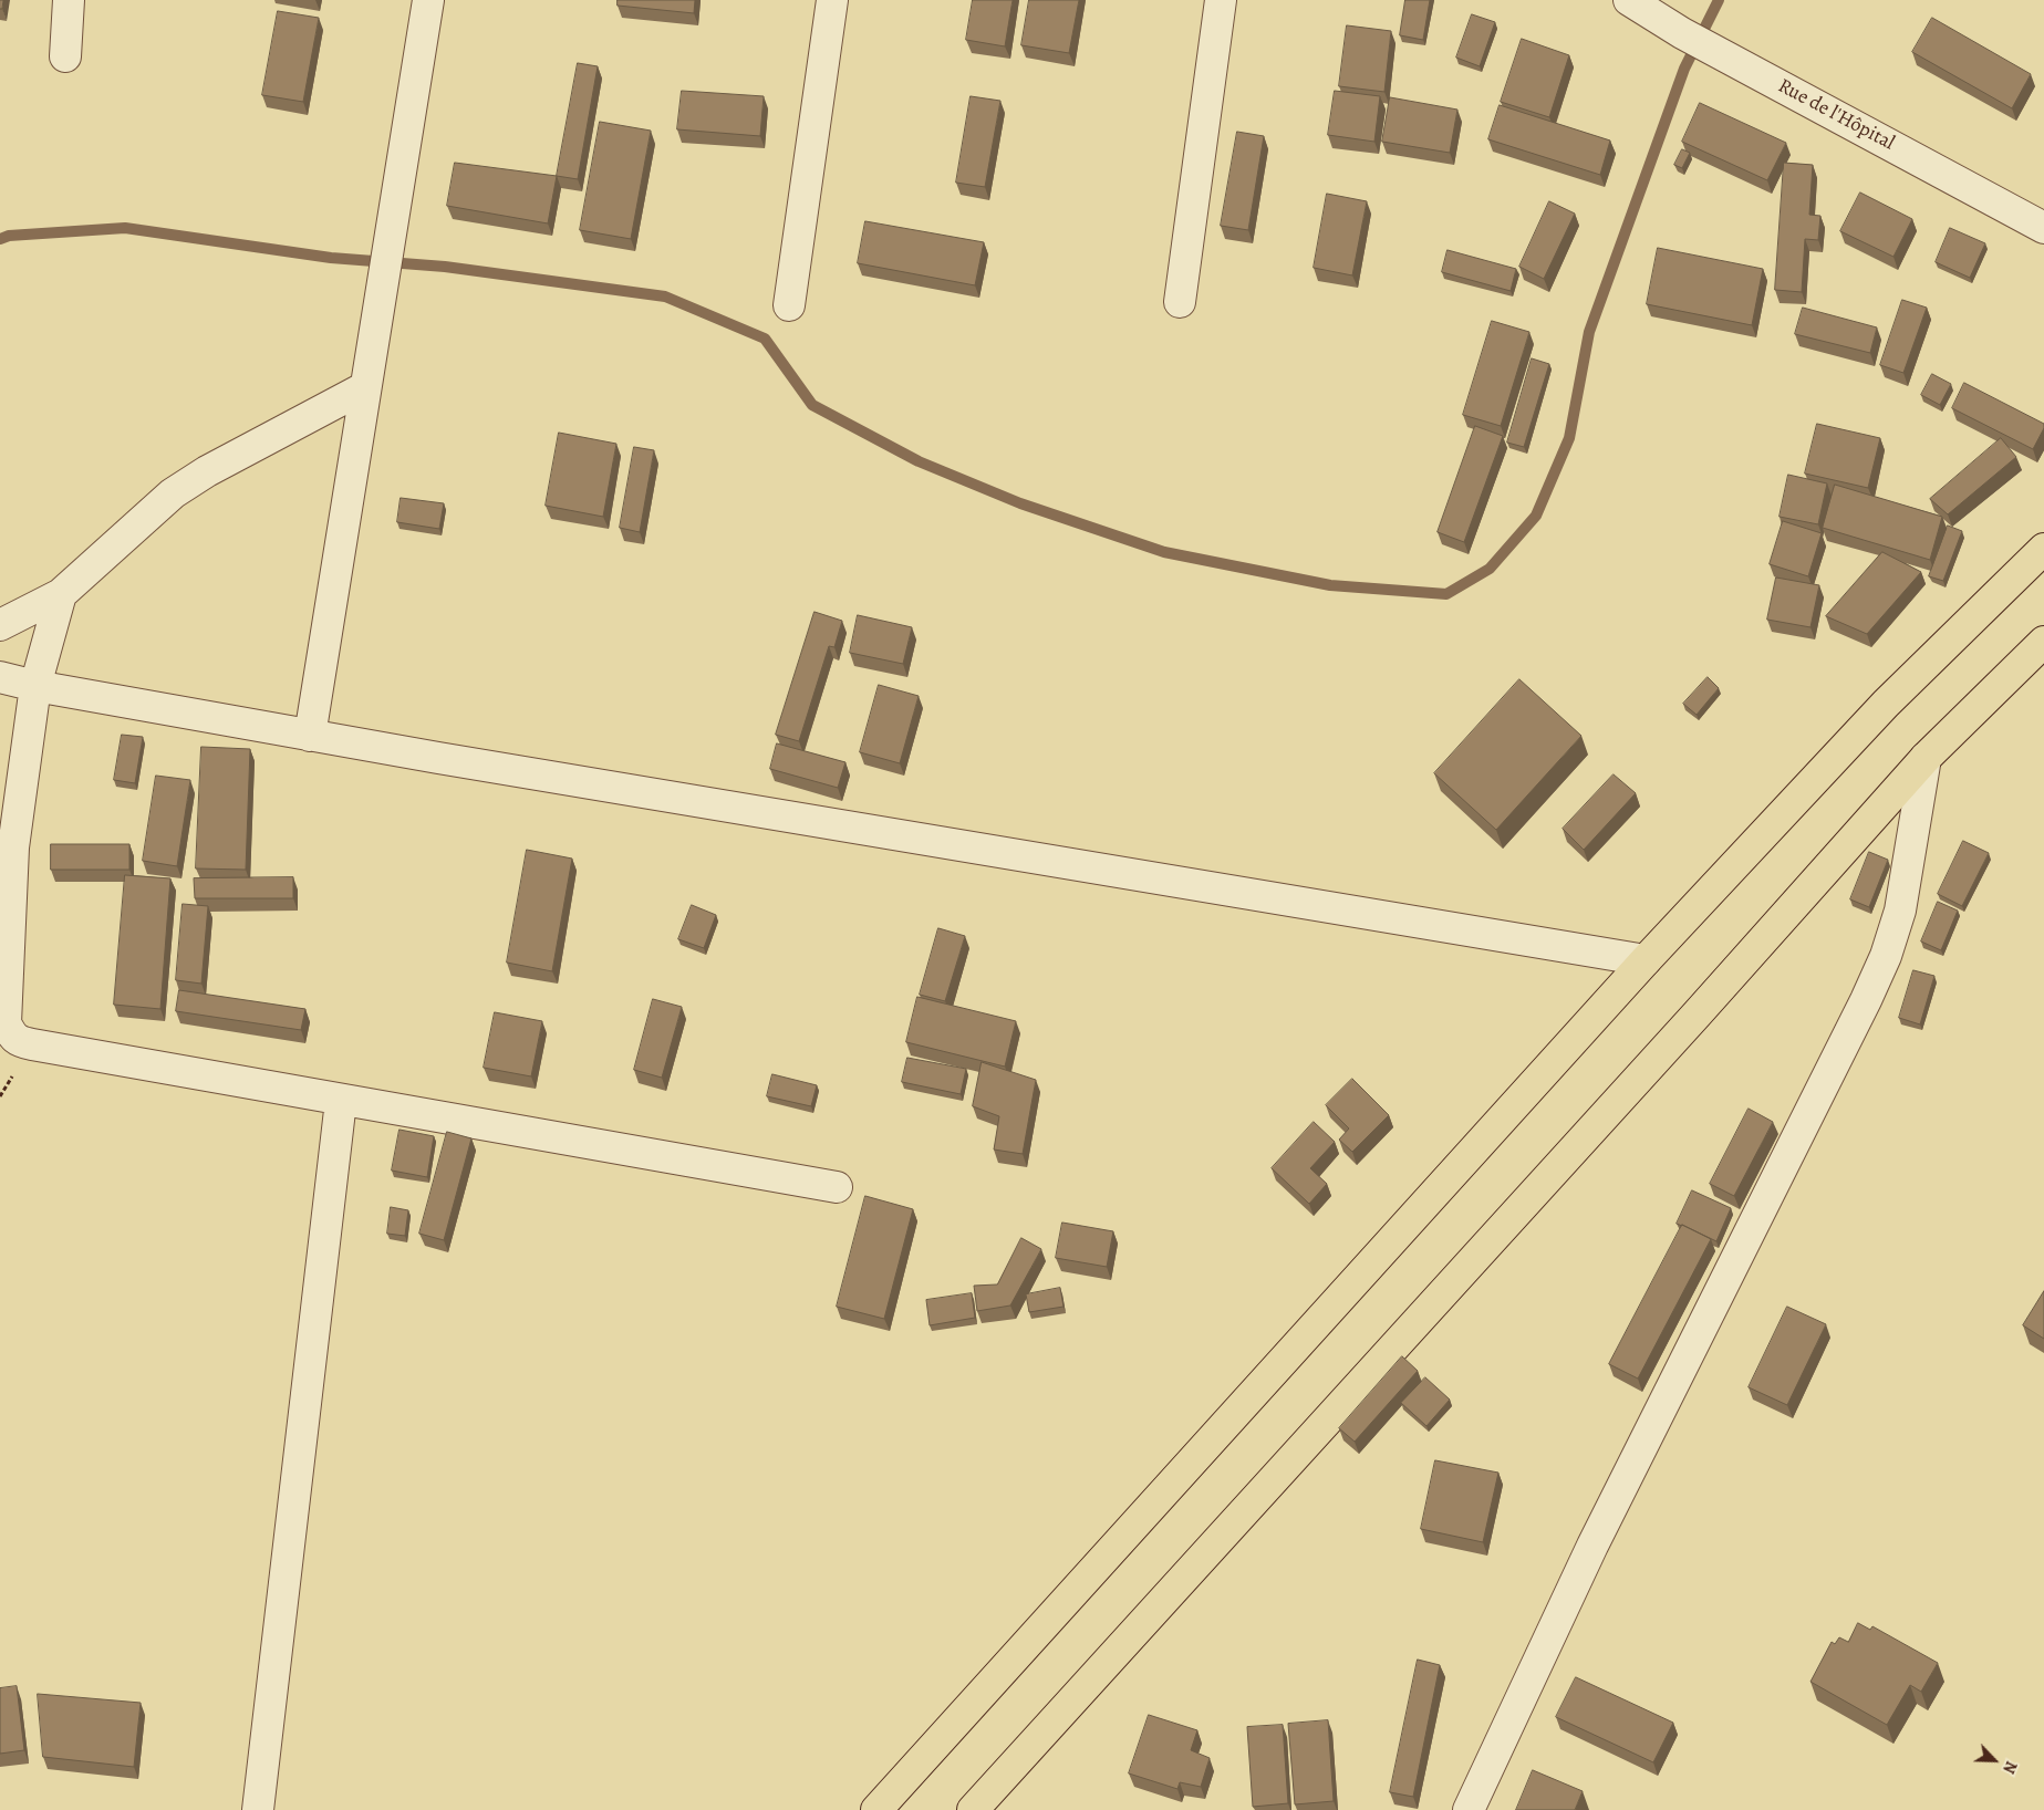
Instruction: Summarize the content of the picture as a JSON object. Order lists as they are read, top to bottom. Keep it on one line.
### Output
{"streets":{"street":["Rue de l'Hôpital"]},"north":"bottom right"}
